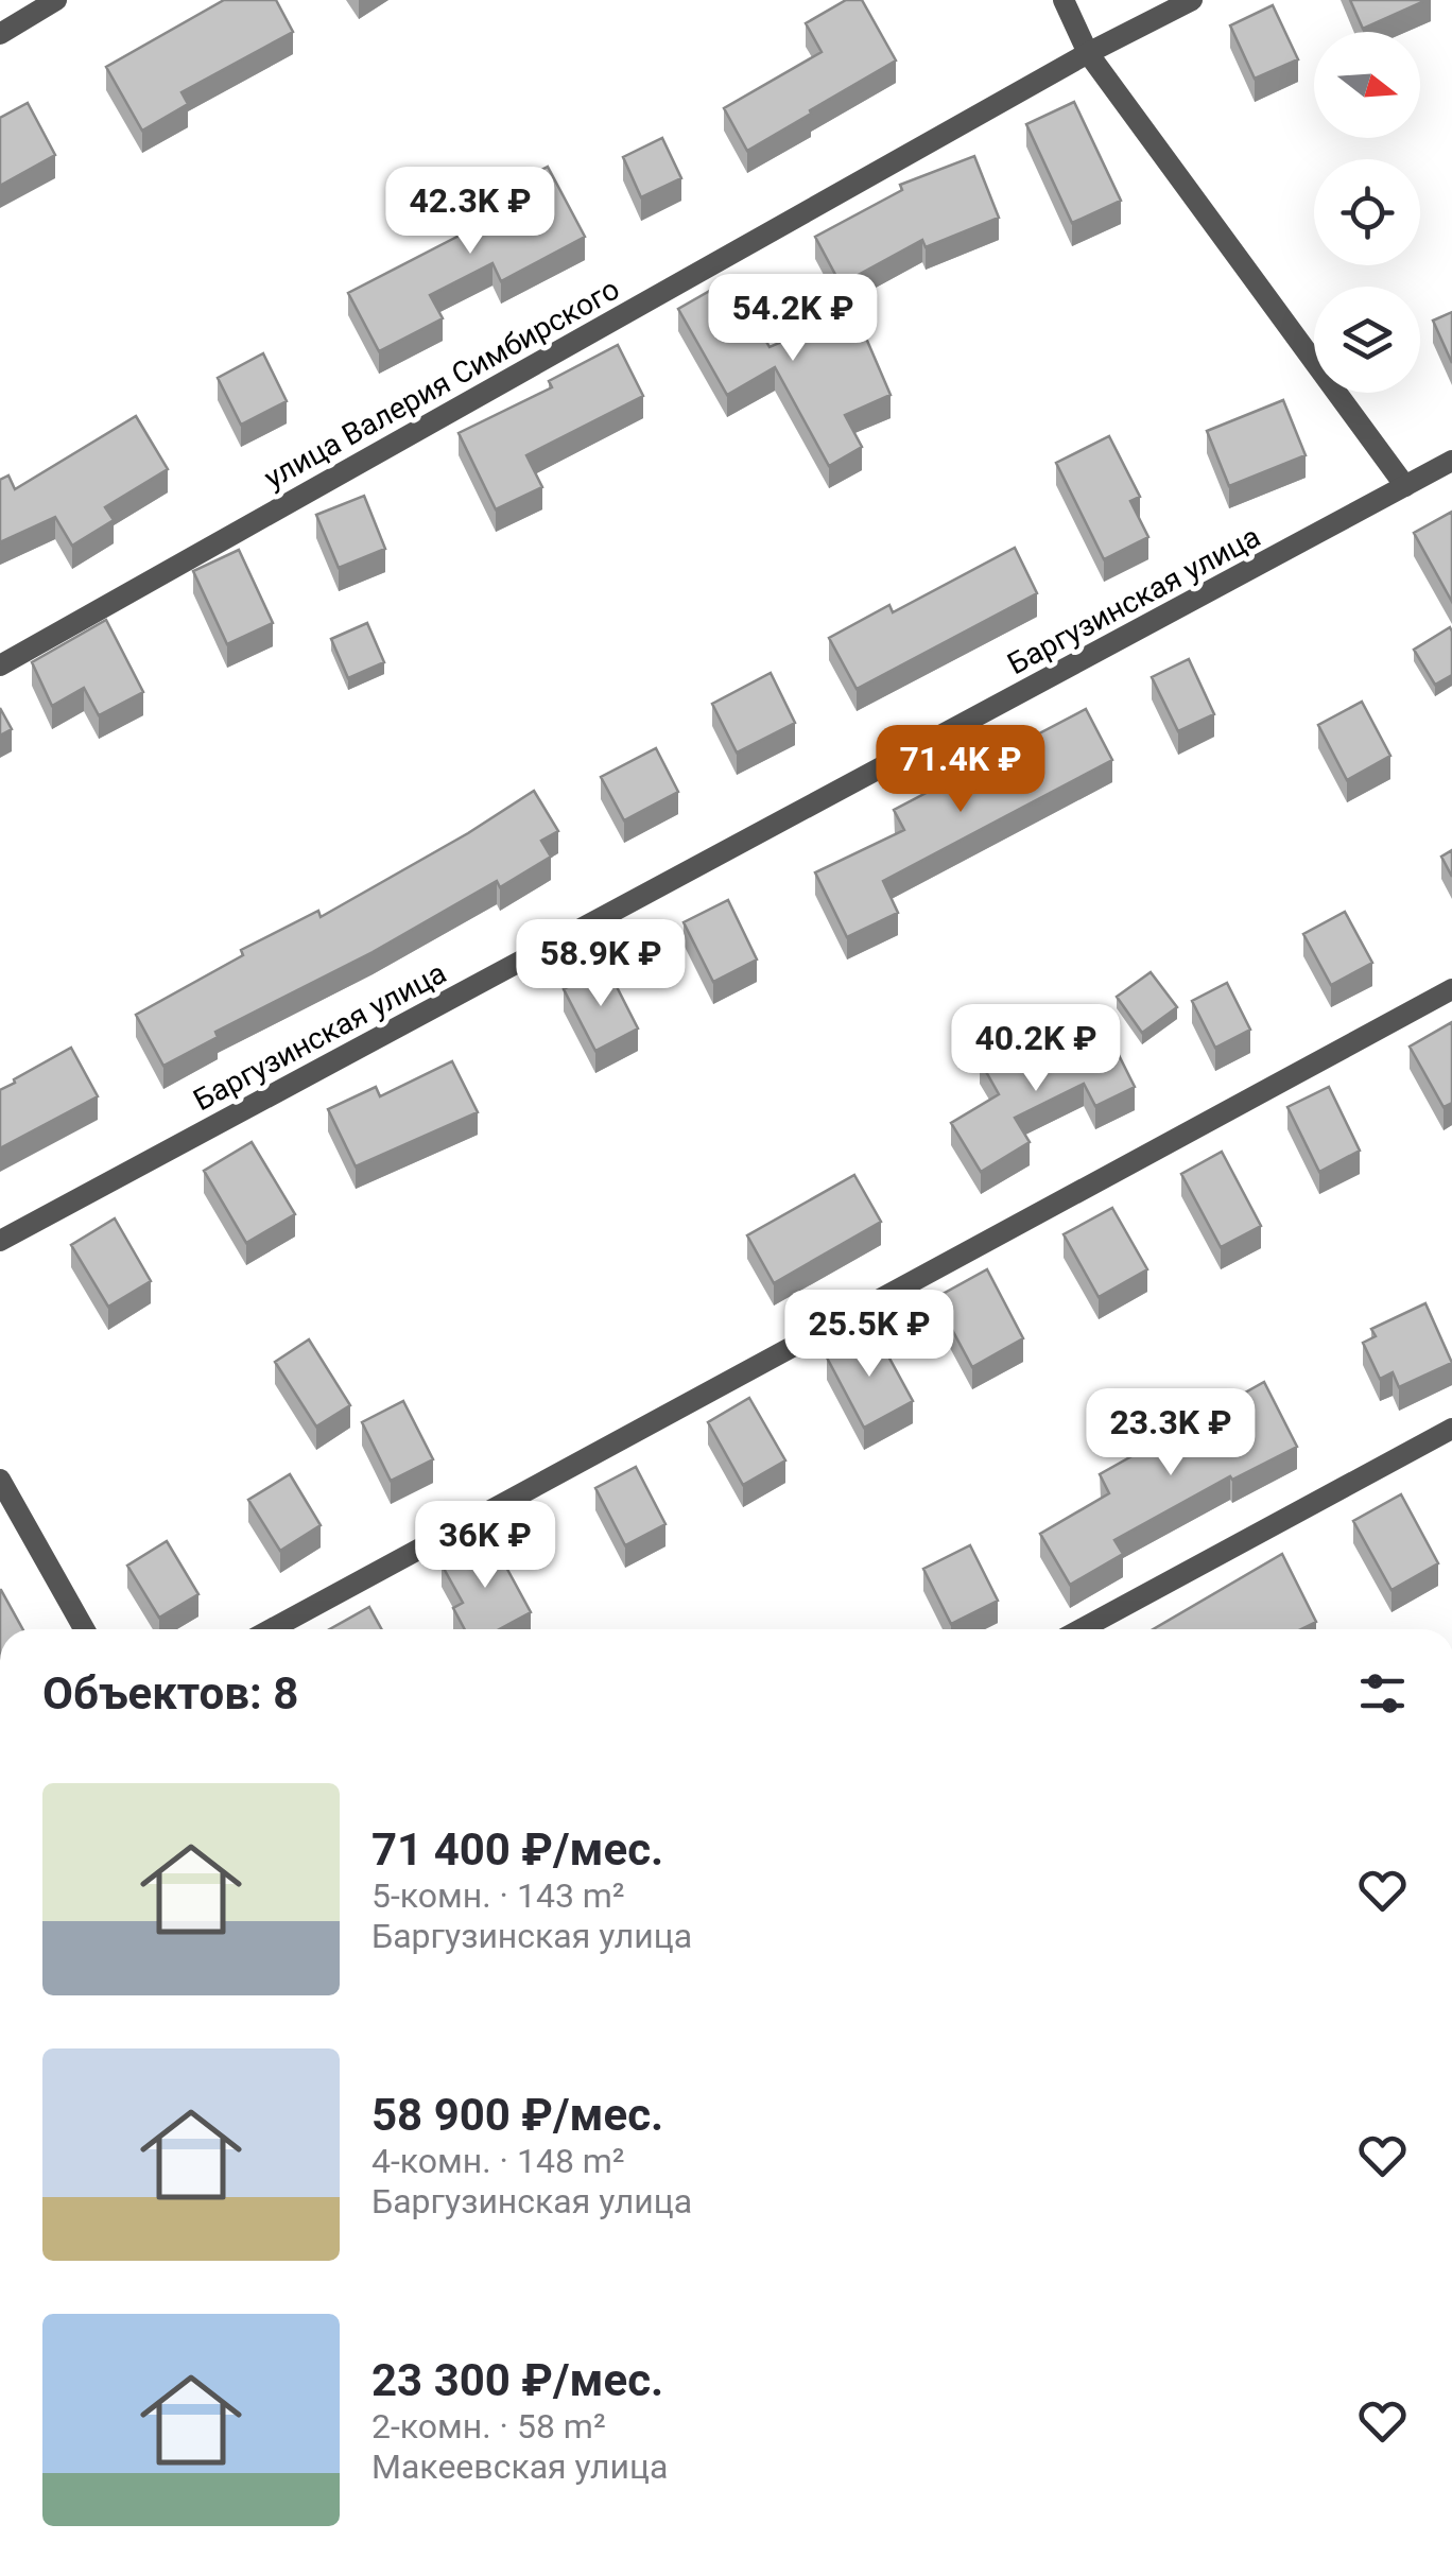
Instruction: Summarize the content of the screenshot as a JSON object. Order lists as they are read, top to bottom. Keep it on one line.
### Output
{"streets":{"street":["улица Валерия Симбирского","Баргузинская улица"]},"north":"right","page":{"price":["42.3K ₽","54.2K ₽","71.4K ₽","58.9K ₽","40.2K ₽","25.5K ₽","23.3K ₽","36K ₽"],"heading":"Объектов: 8","list":[{"name":"71 400 ₽/мес.","note":"5-комн. · 143 m² · Баргузинская улица"},{"name":"58 900 ₽/мес.","note":"4-комн. · 148 m² · Баргузинская улица"},{"name":"23 300 ₽/мес.","note":"2-комн. · 58 m² · Макеевская улица"}]}}
